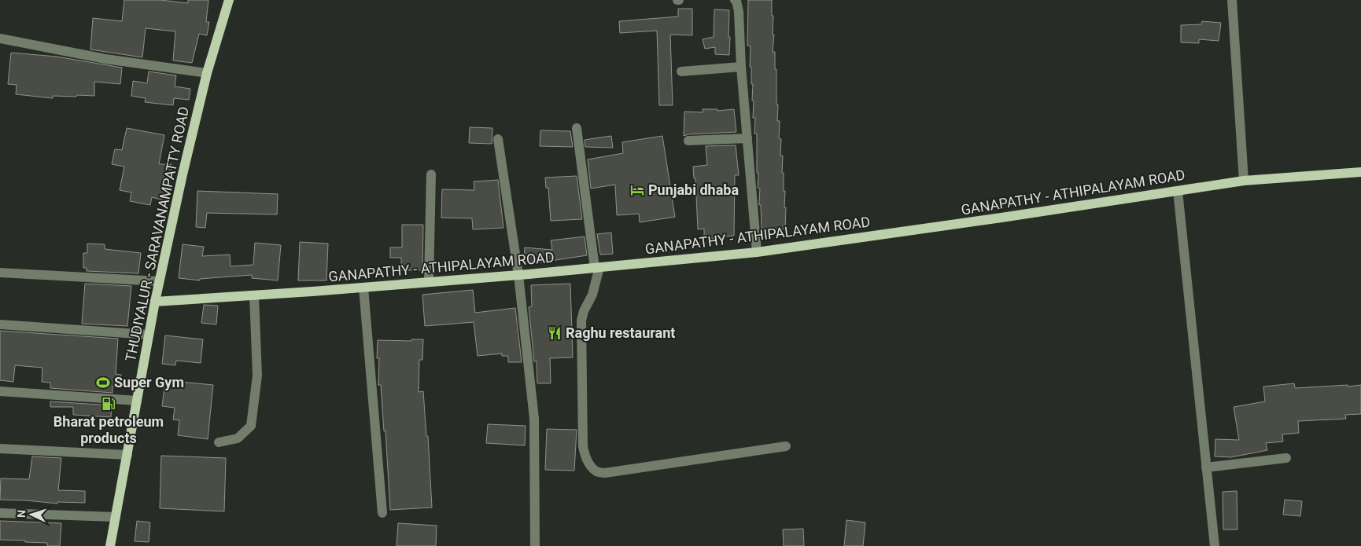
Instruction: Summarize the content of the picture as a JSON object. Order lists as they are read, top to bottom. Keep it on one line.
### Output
{"streets":{"main road":["GANAPATHY - ATHIPALAYAM ROAD","THUDIYALUR - SARAVANAMPATTY ROAD"]},"crossings":[["GANAPATHY - ATHIPALAYAM ROAD","THUDIYALUR - SARAVANAMPATTY ROAD"]],"places":{"hotel":["Punjabi dhaba"],"restaurant":["Raghu restaurant"],"sports":["Super Gym"],"fuel station":["Bharat petroleum products"]},"north":"left"}
